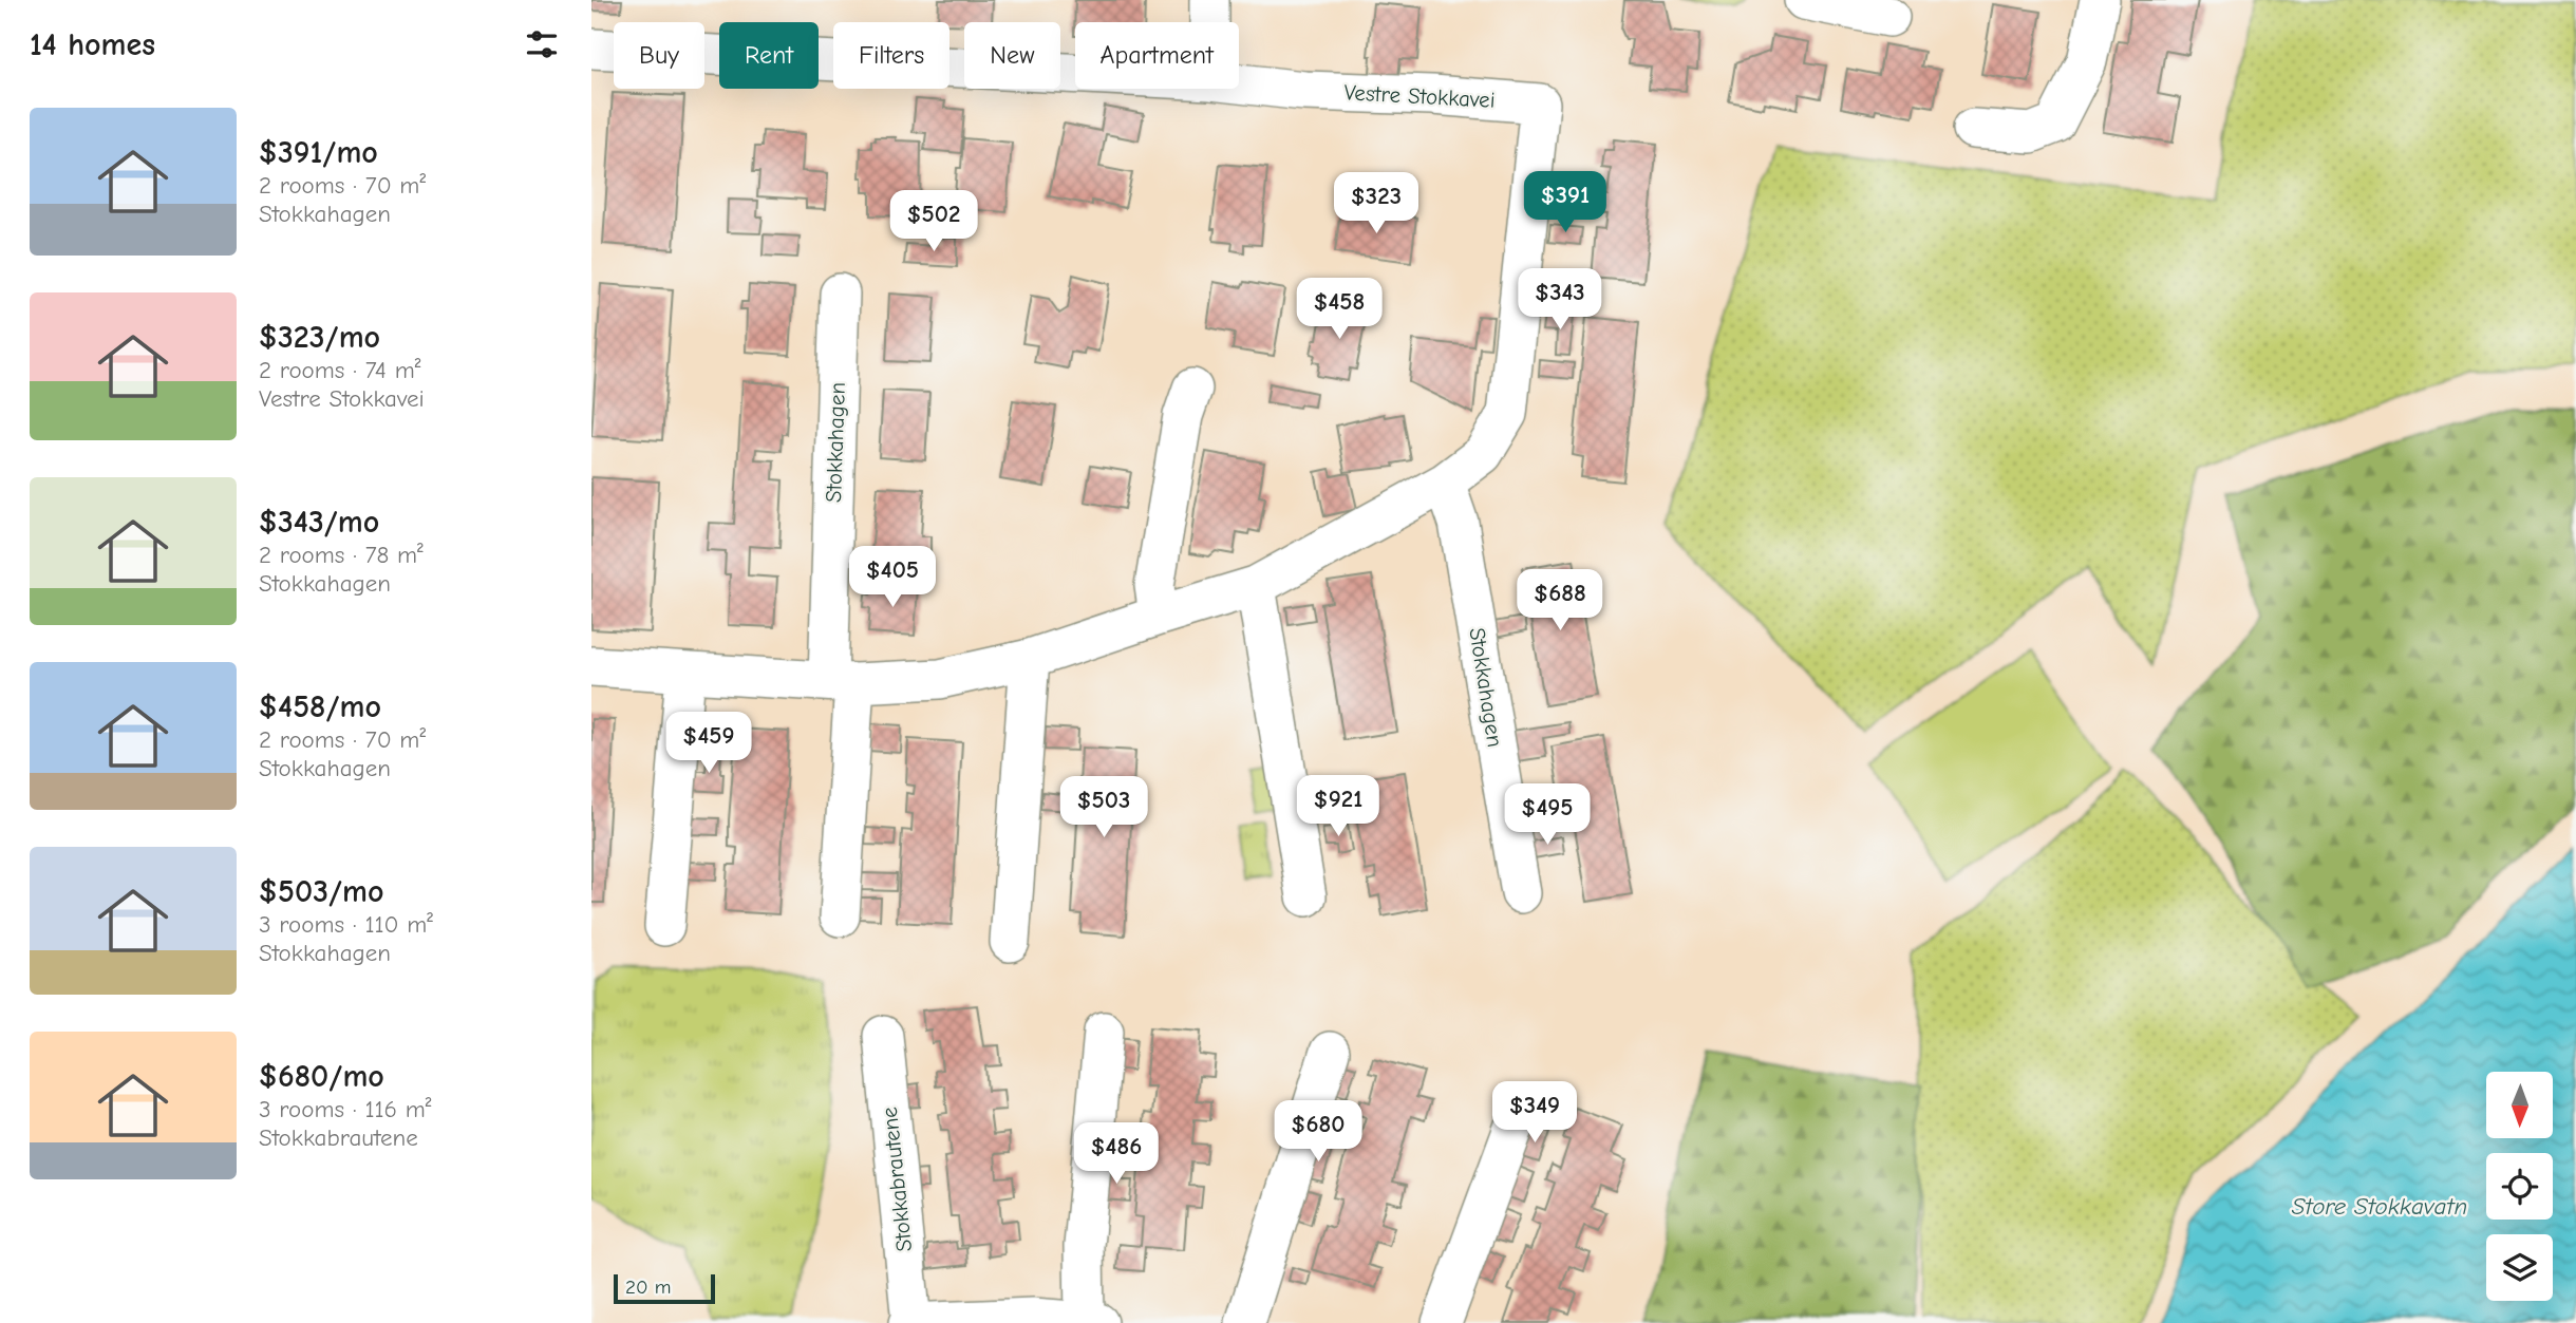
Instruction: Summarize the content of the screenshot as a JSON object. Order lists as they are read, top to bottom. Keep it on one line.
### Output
{"streets":{"street":["Vestre Stokkavei","Stokkahagen","Stokkabrautene"]},"crossings":[["Vestre Stokkavei","Stokkahagen"]],"water":["Store Stokkavatn"],"scale_bar":"20 m","north":"bottom","page":{"heading":"14 homes","chip":["Buy","Rent","Filters","New","Apartment"],"list":[{"name":"$391/mo","note":"2 rooms · 70 m² · Stokkahagen"},{"name":"$323/mo","note":"2 rooms · 74 m² · Vestre Stokkavei"},{"name":"$343/mo","note":"2 rooms · 78 m² · Stokkahagen"},{"name":"$458/mo","note":"2 rooms · 70 m² · Stokkahagen"},{"name":"$503/mo","note":"3 rooms · 110 m² · Stokkahagen"},{"name":"$680/mo","note":"3 rooms · 116 m² · Stokkabrautene"}],"price":["$391","$323","$502","$343","$458","$405","$688","$459","$921","$503","$495","$349","$680","$486"],"scale":"20 m"}}
